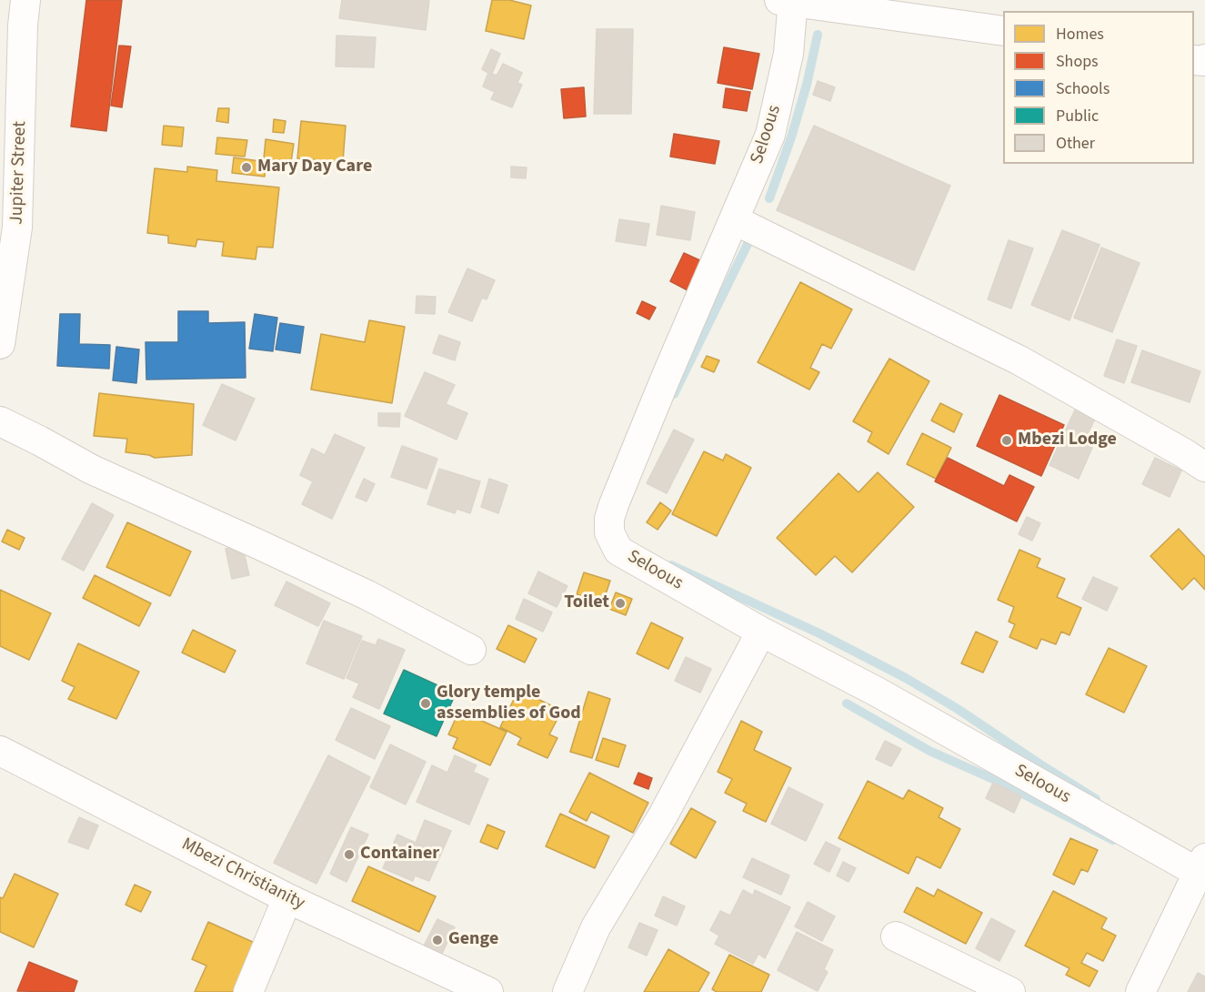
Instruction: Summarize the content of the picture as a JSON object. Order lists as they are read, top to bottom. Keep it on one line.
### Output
{"streets":{"street":["Seloous","Jupiter Street","Mbezi Christianity"]},"places":["Mary Day Care","Mbezi Lodge","Toilet","Glory temple assemblies of God","Container","Genge"],"legend":["Homes","Shops","Schools","Public","Other"]}
